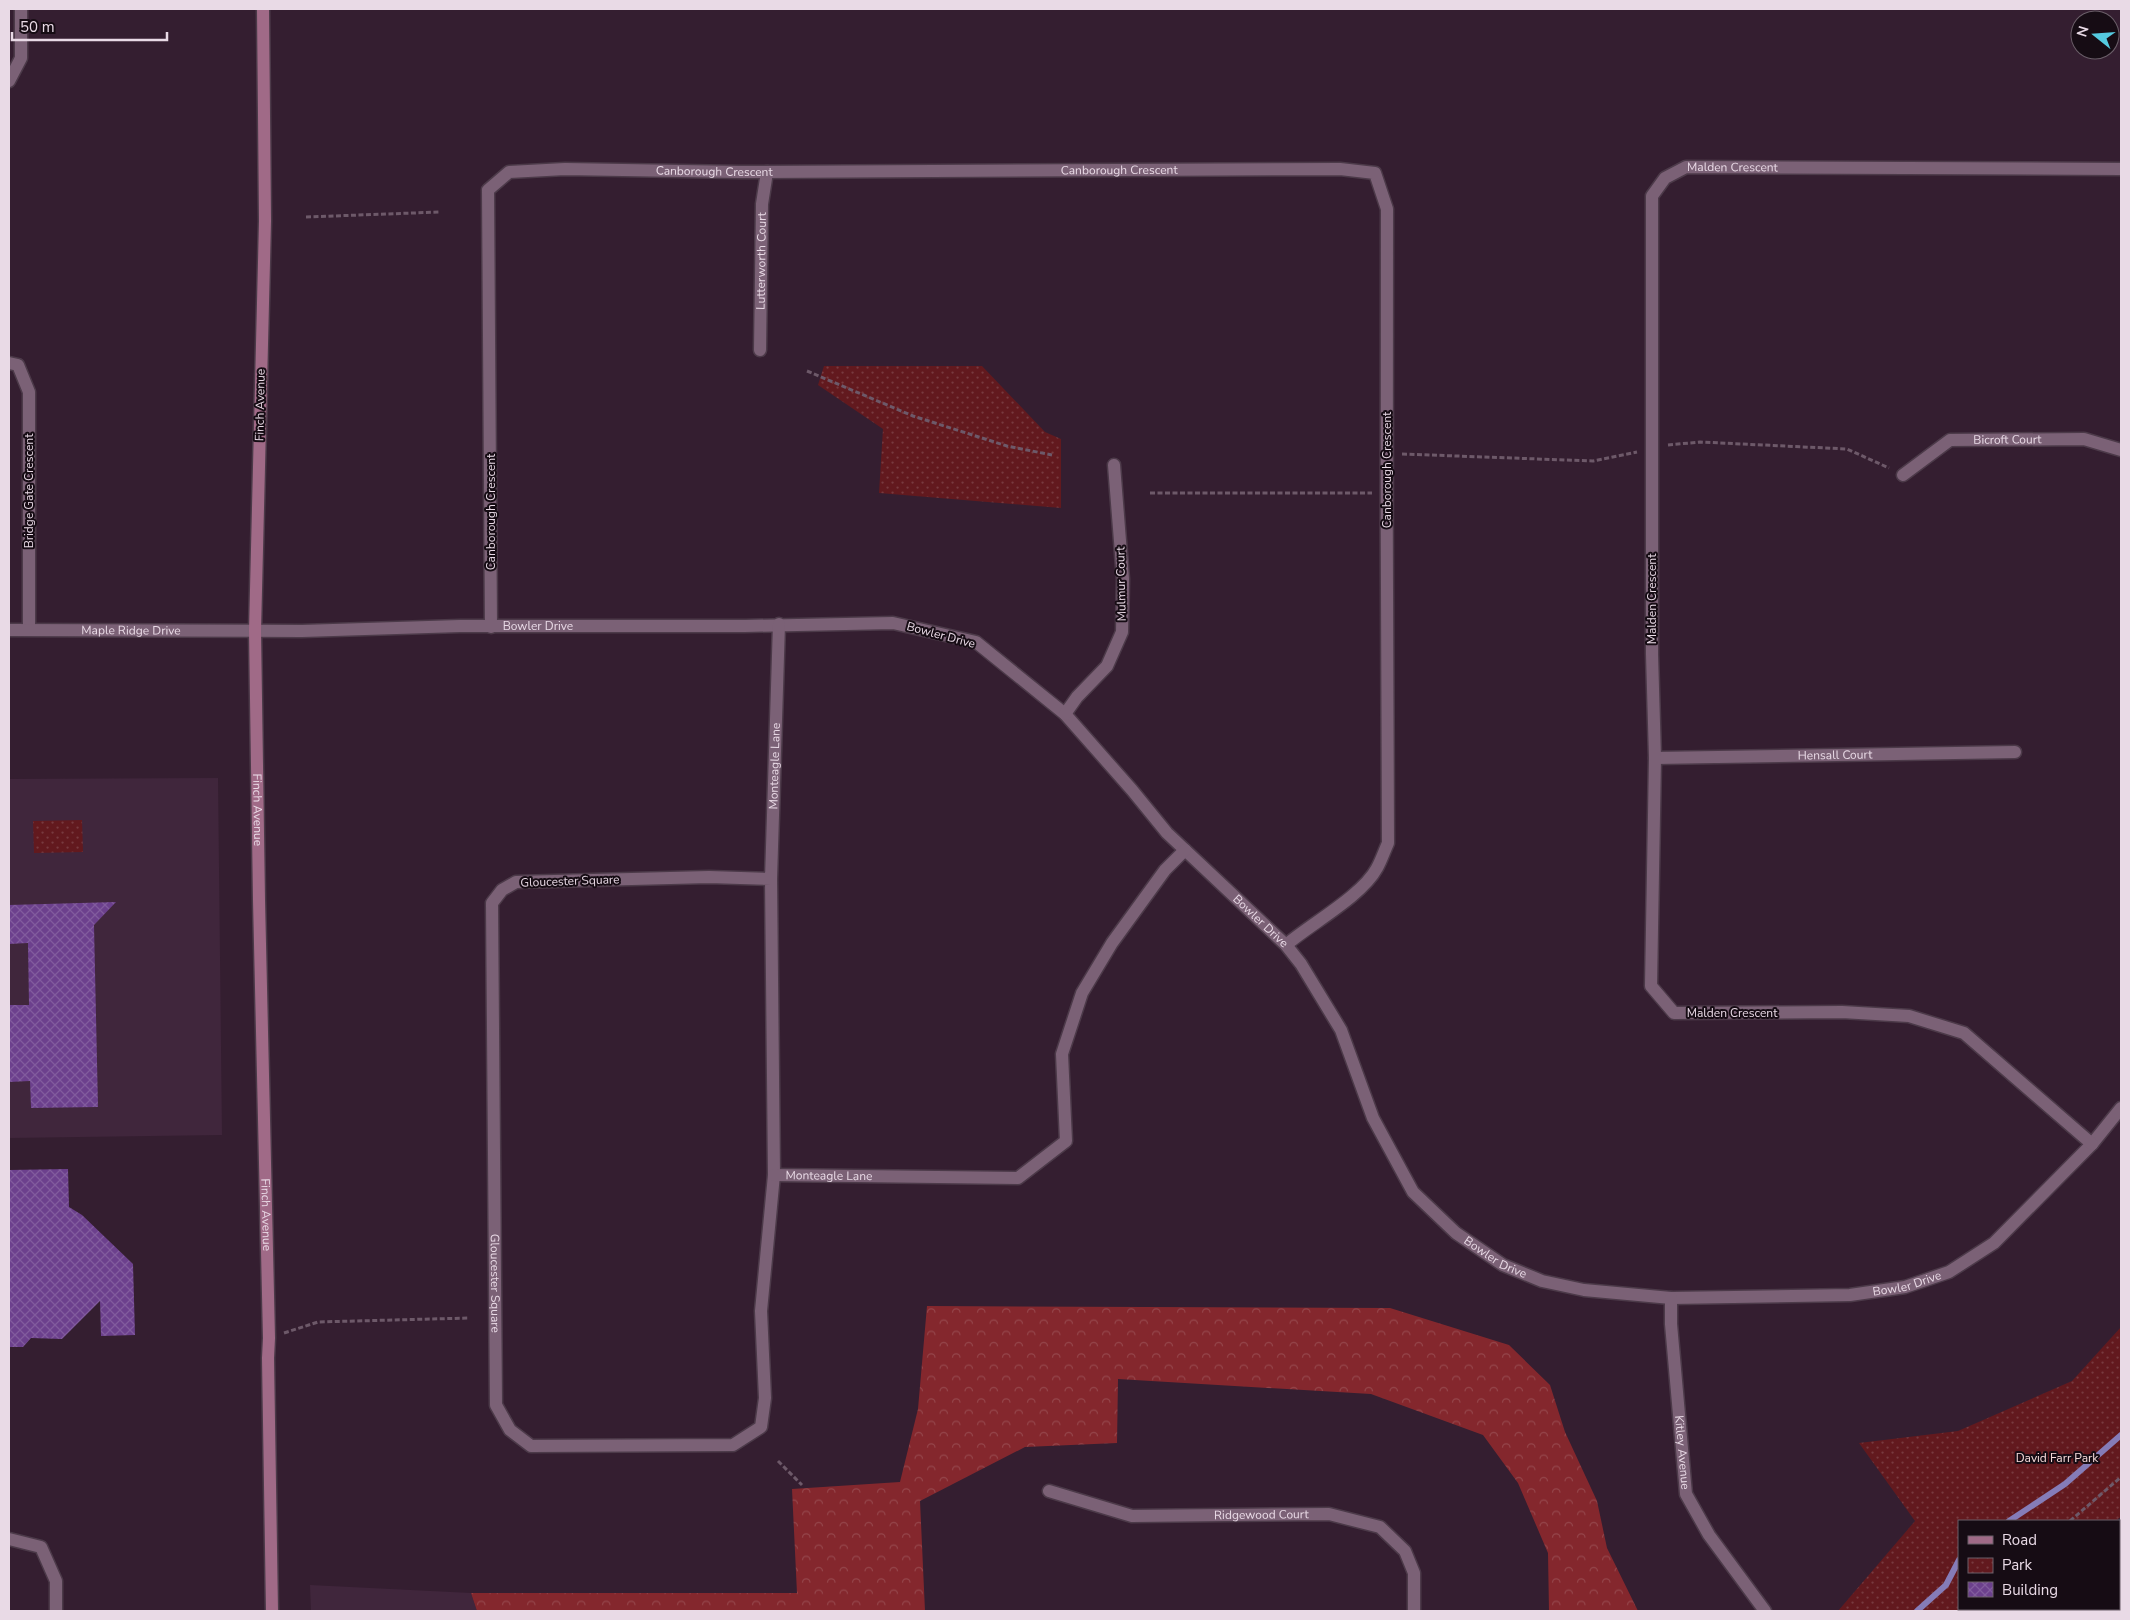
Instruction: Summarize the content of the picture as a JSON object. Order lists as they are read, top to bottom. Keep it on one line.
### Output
{"streets":{"main road":["Finch Avenue"],"street":["Malden Crescent","Canborough Crescent","Lutterworth Court","Bicroft Court","Bridge Gate Crescent","Mulmur Court","Bowler Drive","Maple Ridge Drive","Hensall Court","Monteagle Lane","Gloucester Square","Kitley Avenue","Ridgewood Court"]},"crossings":[["Malden Crescent","Bowler Drive"],["Malden Crescent","Hensall Court"],["Canborough Crescent","Lutterworth Court"],["Canborough Crescent","Bowler Drive"],["Finch Avenue","Bowler Drive"],["Finch Avenue","Maple Ridge Drive"],["Bridge Gate Crescent","Maple Ridge Drive"],["Mulmur Court","Bowler Drive"],["Bowler Drive","Maple Ridge Drive"],["Bowler Drive","Monteagle Lane"],["Bowler Drive","Kitley Avenue"],["Monteagle Lane","Gloucester Square"]],"parks":["David Farr Park"],"legend":["Road","Park","Building"],"scale_bar":"50 m","north":"left"}
